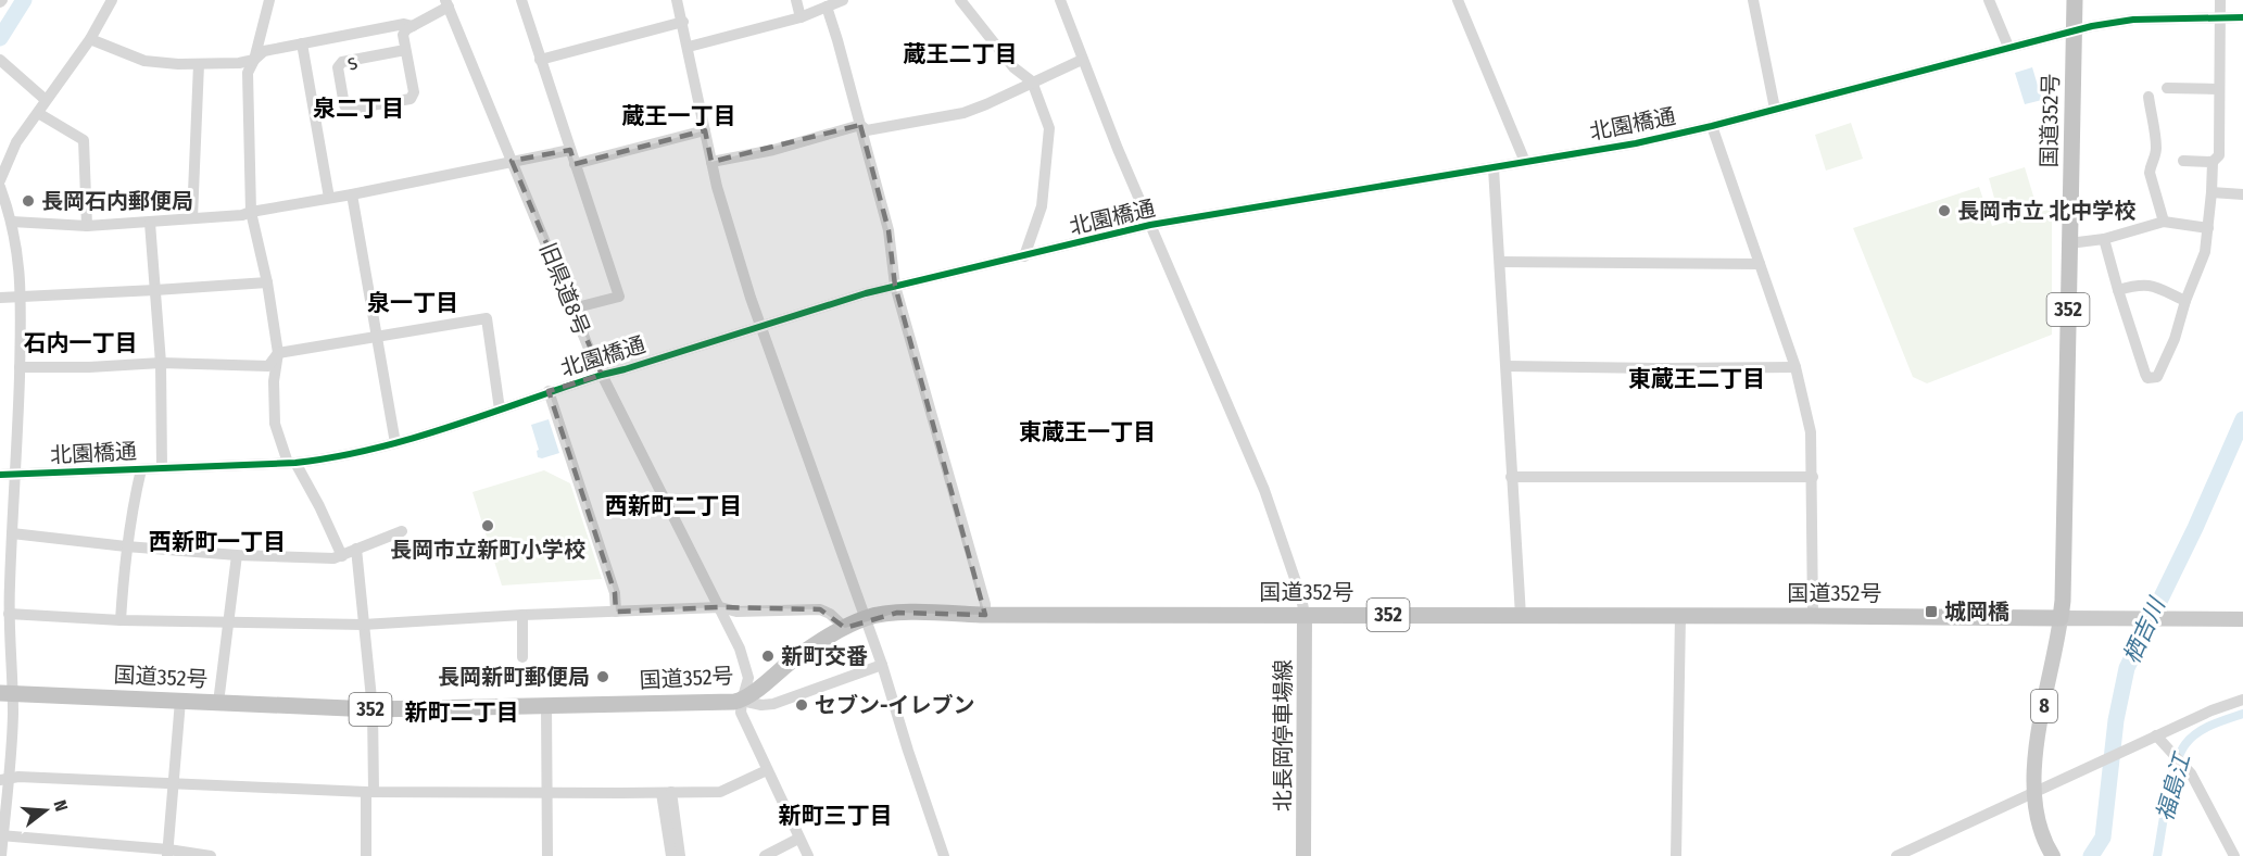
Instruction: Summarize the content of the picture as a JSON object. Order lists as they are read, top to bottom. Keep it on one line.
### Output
{"streets":{"highway":["国道352号","352"],"main road":["8","北長岡停車場線"],"street":["s","北園橋通","旧県道8号"]},"crossings":[["国道352号","北園橋通"],["国道352号","旧県道8号"],["国道352号","8"],["国道352号","北長岡停車場線"],["北園橋通","旧県道8号"]],"districts":["蔵王二丁目","泉二丁目","蔵王一丁目","泉一丁目","石内一丁目","東蔵王二丁目","東蔵王一丁目","西新町二丁目","西新町一丁目","新町二丁目","新町三丁目"],"water":["栖吉川","福島江"],"places":{"other":["長岡石内郵便局","長岡市立 北中学校","長岡市立新町小学校","新町交番","長岡新町郵便局","セブン-イレブン"],"transit":["城岡橋"]},"north":"right"}
